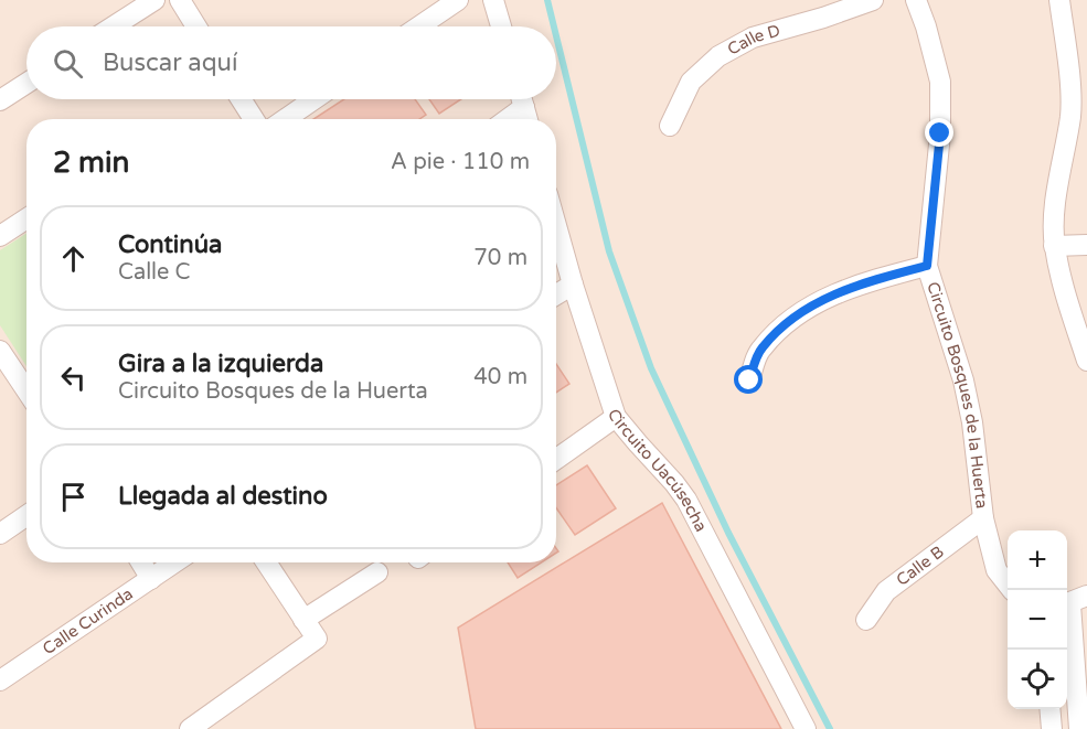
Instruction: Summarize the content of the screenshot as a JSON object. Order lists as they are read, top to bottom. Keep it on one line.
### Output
{"streets":{"street":["Calle D","Circuito Bosques de la Huerta","Circuito Uacúsecha","Calle B","Calle Curinda"]},"crossings":[["Circuito Bosques de la Huerta","Calle B"]],"page":{"search":"Buscar aquí","heading":["2 min","A pie · 110 m"],"list":[["Continúa","Calle C","70 m"],["Gira a la izquierda","Circuito Bosques de la Huerta","40 m"],"Llegada al destino"],"map_buttons":["+","−"]}}
